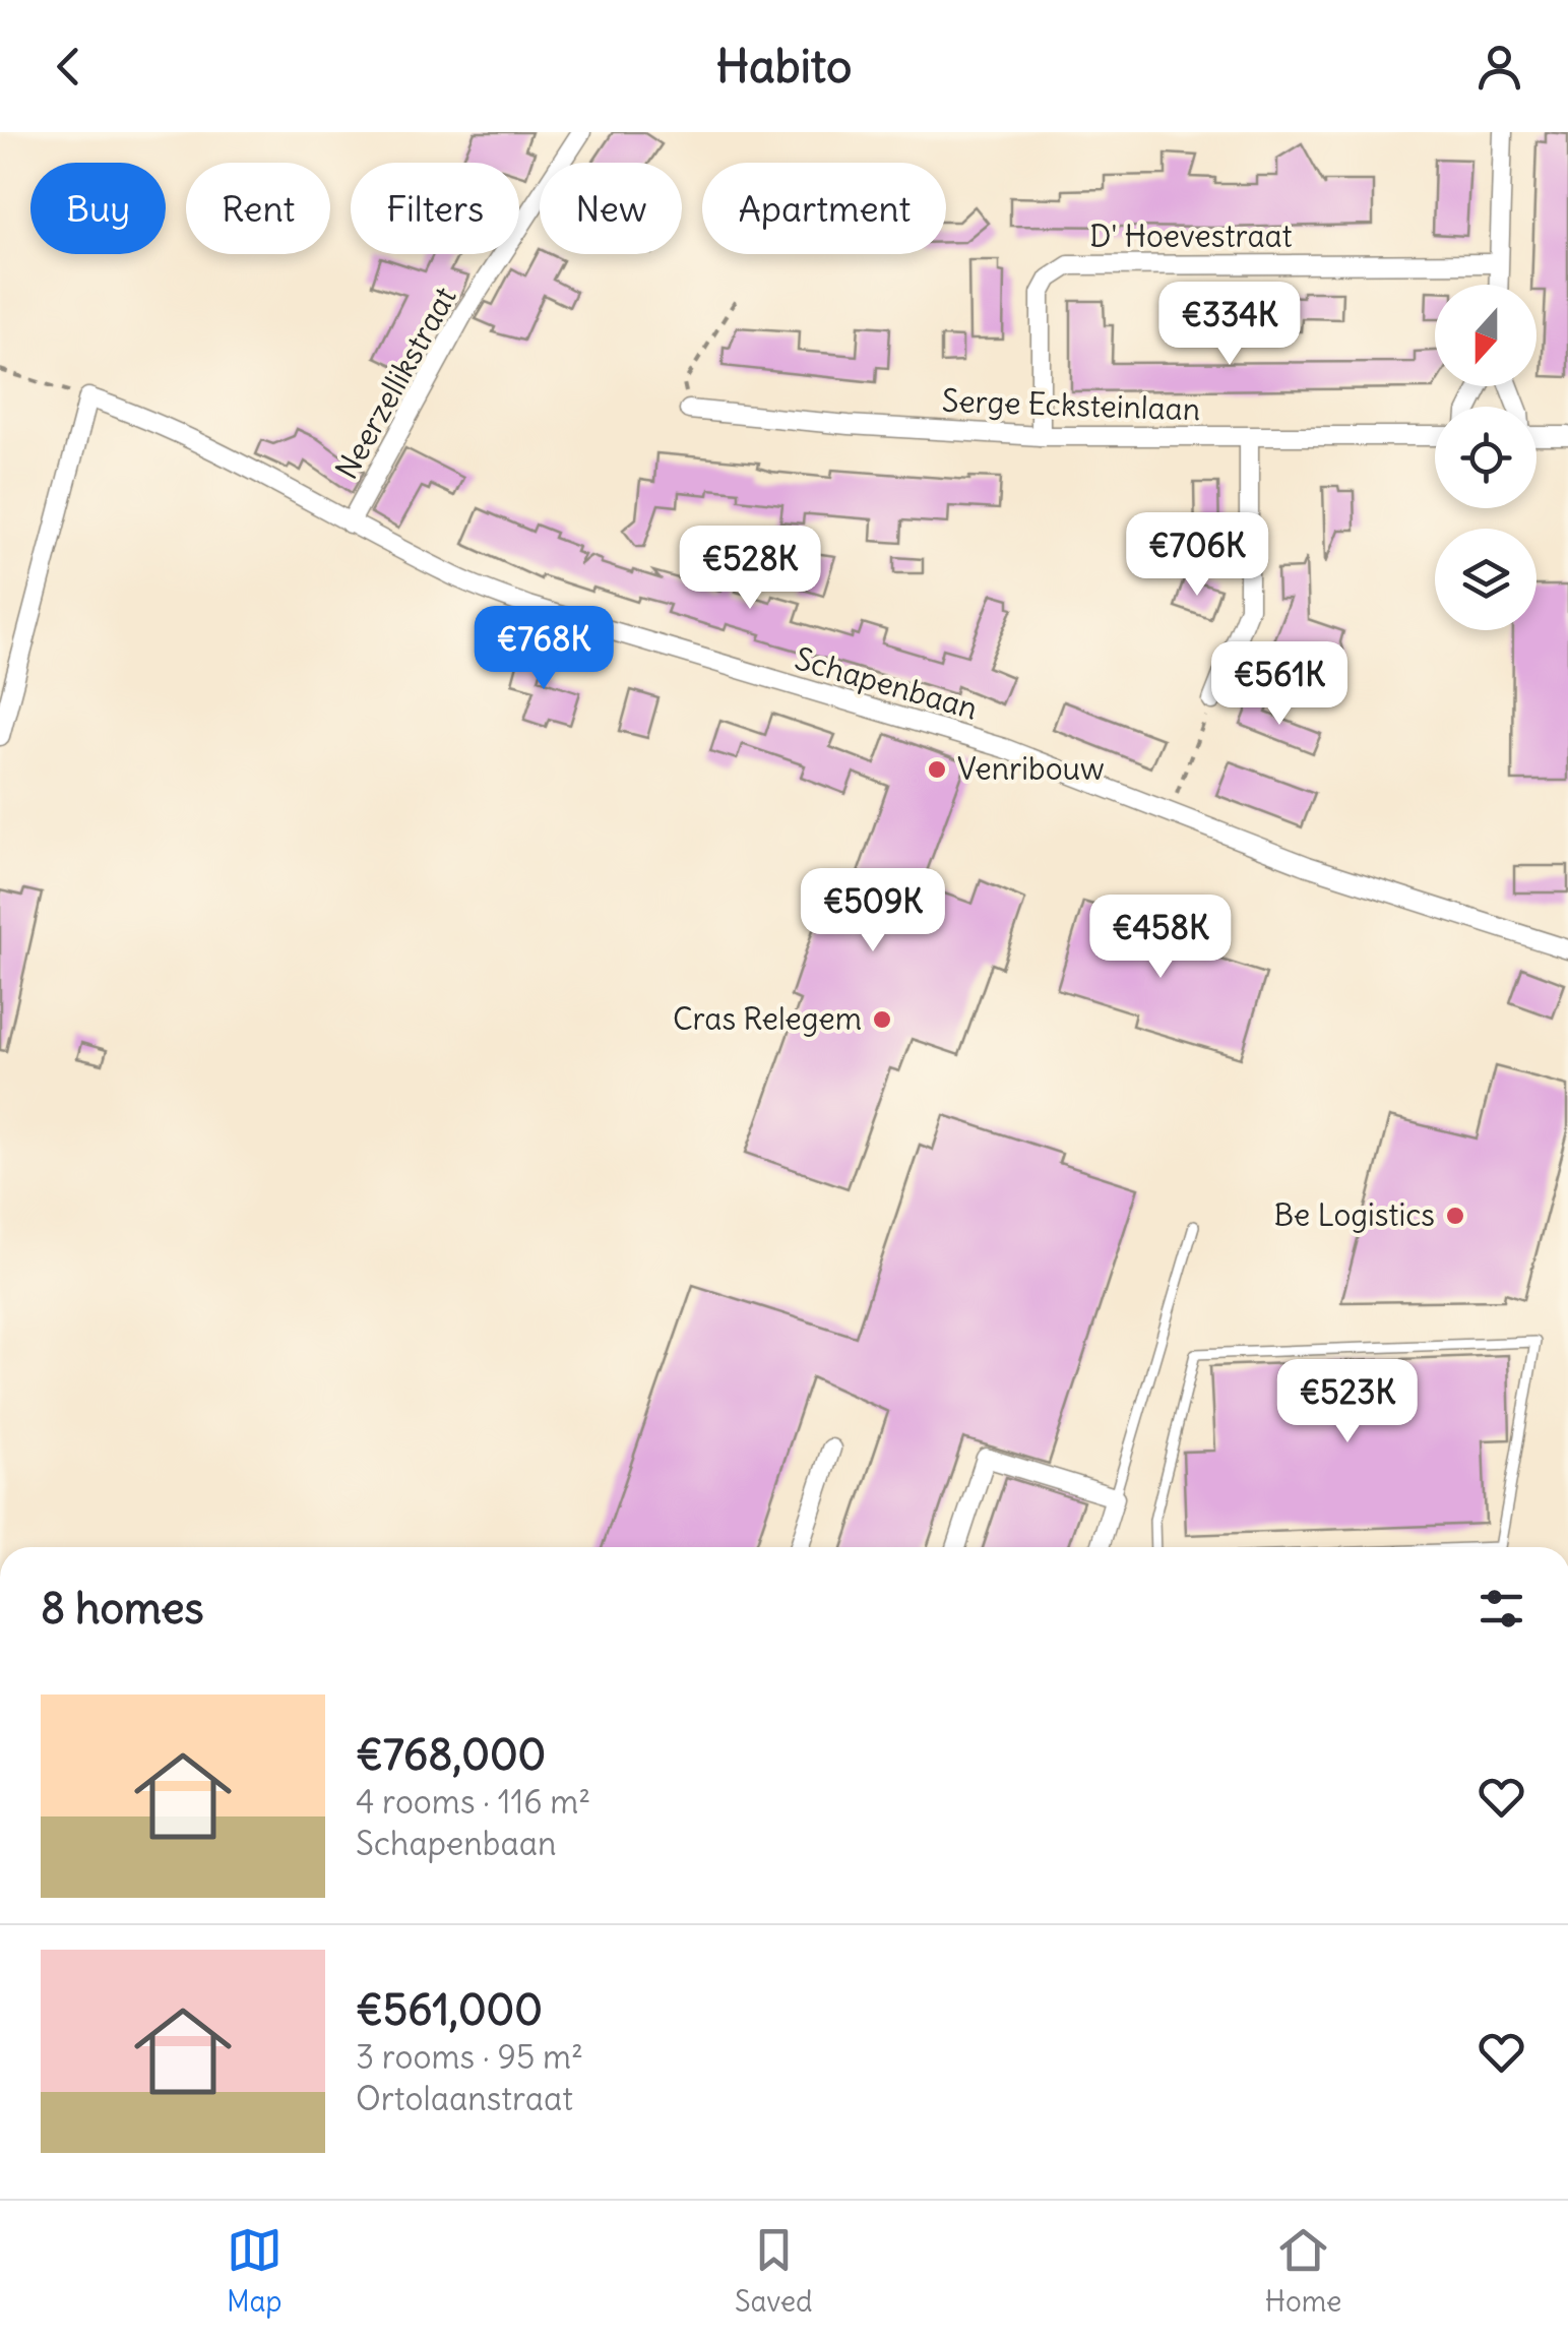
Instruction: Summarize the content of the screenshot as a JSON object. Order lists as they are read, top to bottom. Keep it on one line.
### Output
{"streets":{"street":["D' Hoevestraat","Neerzellikstraat","Serge Ecksteinlaan","Schapenbaan"]},"crossings":[["D' Hoevestraat","Serge Ecksteinlaan"],["Neerzellikstraat","Schapenbaan"]],"places":["Venribouw","Cras Relegem","Be Logistics"],"north":"bottom","page":{"header":"Habito","chip":["Buy","Rent","Filters","New","Apartment"],"price":["€334K","€706K","€528K","€768K","€561K","€509K","€458K","€523K"],"heading":"8 homes","list":[{"name":"€768,000","note":"4 rooms · 116 m² · Schapenbaan"},{"name":"€561,000","note":"3 rooms · 95 m² · Ortolaanstraat"}],"tabs":["Map","Saved","Home"]}}
